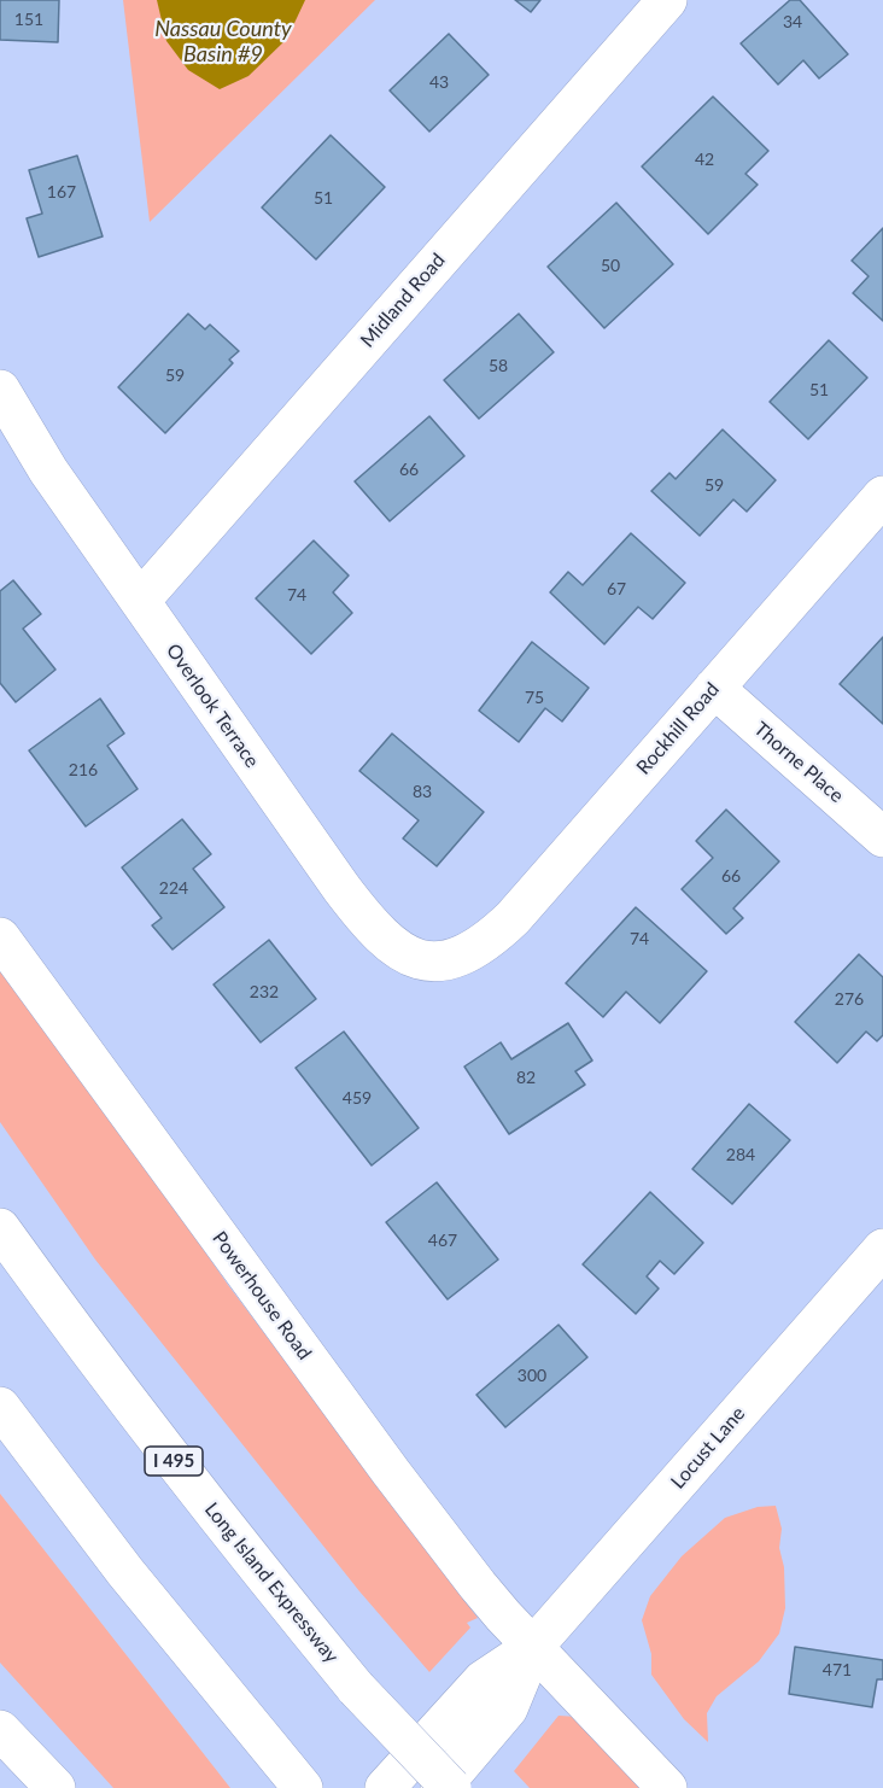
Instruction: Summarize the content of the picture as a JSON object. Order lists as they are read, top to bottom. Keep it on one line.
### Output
{"streets":{"main road":["Midland Road","Overlook Terrace","Rockhill Road","Thorne Place","Powerhouse Road","Locust Lane","I 495","Long Island Expressway"]},"crossings":[["Midland Road","Overlook Terrace"],["Overlook Terrace","Rockhill Road"],["Rockhill Road","Thorne Place"],["Powerhouse Road","Locust Lane"]],"water":["Nassau County Basin #9"],"house_numbers":["151","34","43","42","167","51","50","58","59","51","66","59","67","74","75","216","83","66","224","74","232","276","82","459","284","467","300","471"]}
